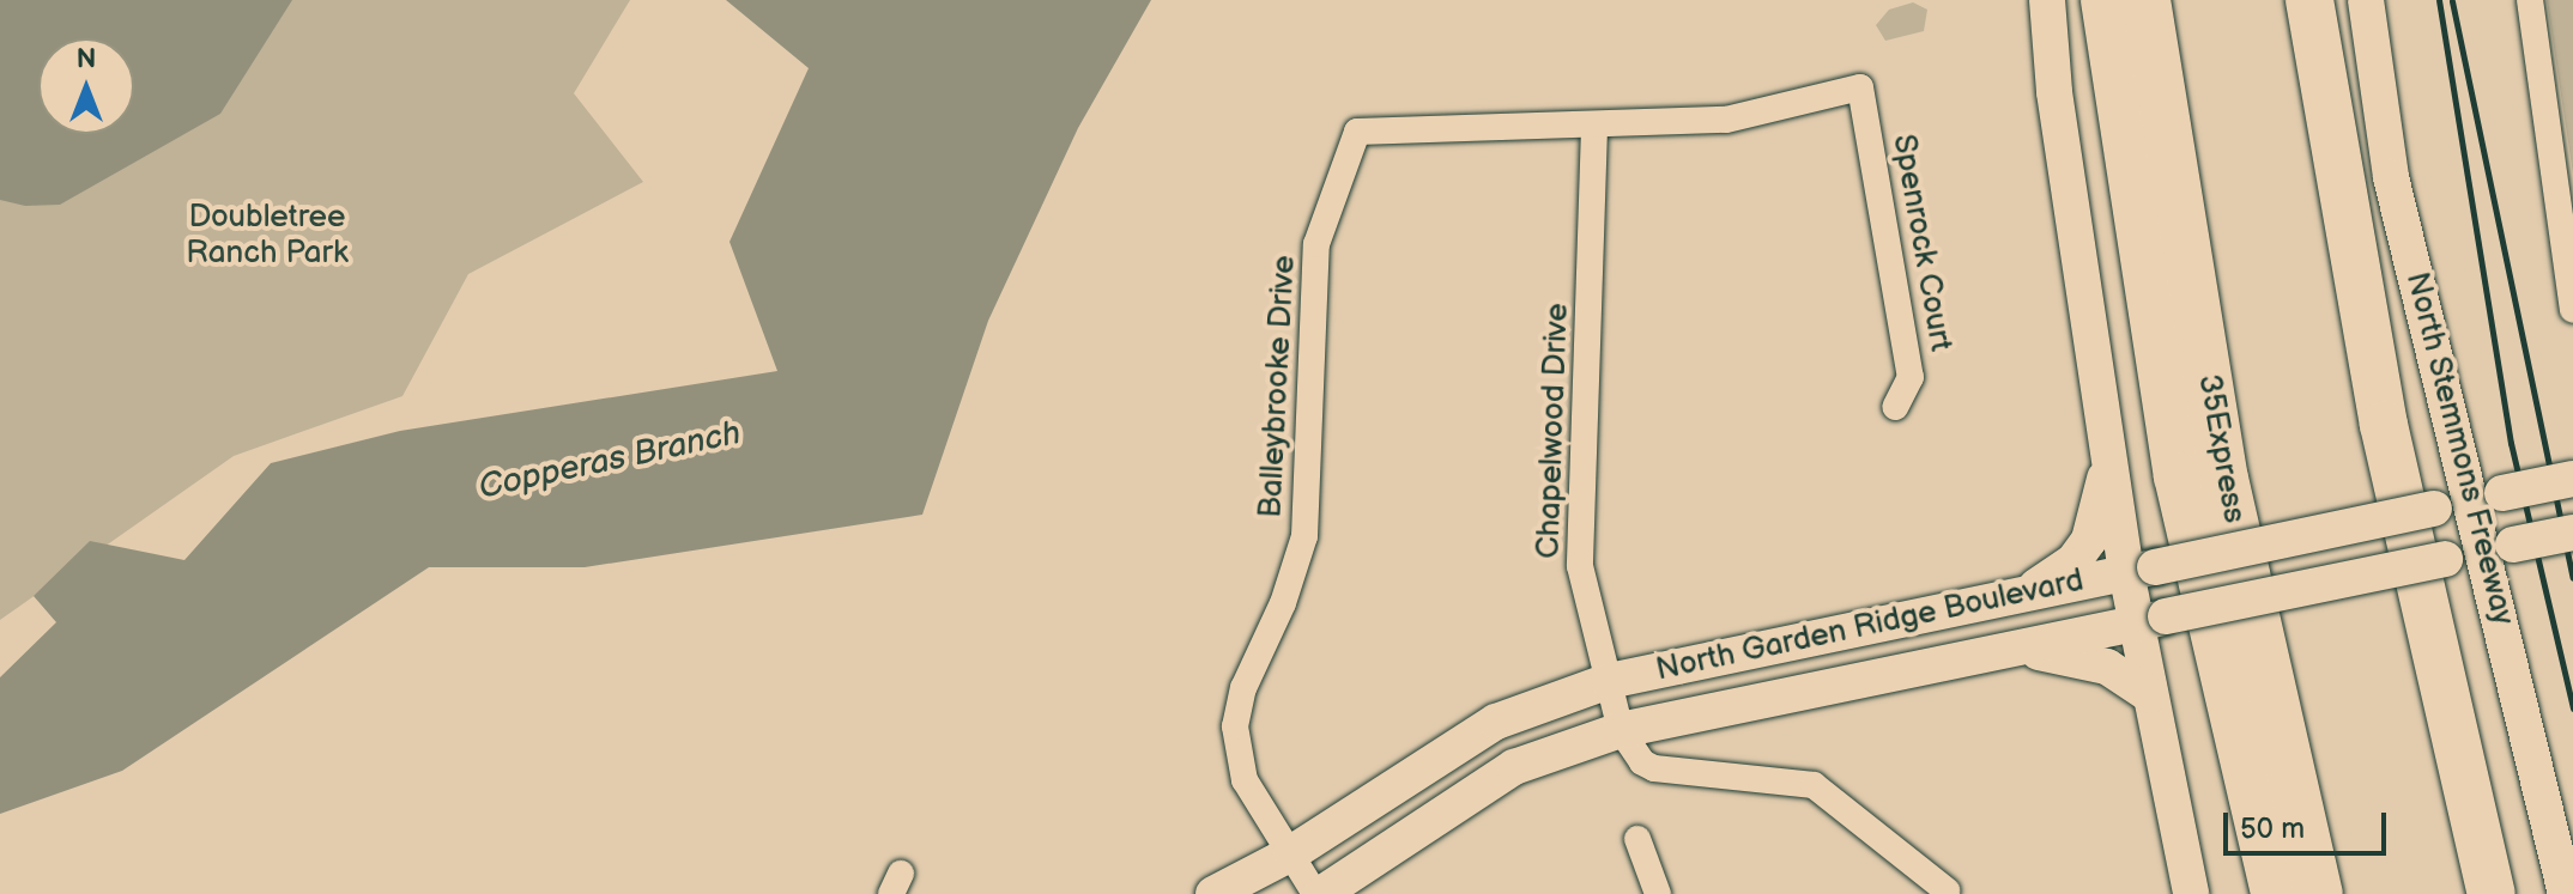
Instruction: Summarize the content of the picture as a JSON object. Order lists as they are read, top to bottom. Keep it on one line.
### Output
{"streets":{"highway":["35Express","North Stemmons Freeway"],"main road":["North Garden Ridge Boulevard"],"street":["Spenrock Court","Balleybrooke Drive","Chapelwood Drive"]},"crossings":[["Spenrock Court","Balleybrooke Drive"],["Balleybrooke Drive","Chapelwood Drive"],["Balleybrooke Drive","North Garden Ridge Boulevard"],["Chapelwood Drive","North Garden Ridge Boulevard"],["North Stemmons Freeway","North Garden Ridge Boulevard"]],"water":["Copperas Branch"],"parks":["Doubletree Ranch Park"],"scale_bar":"50 m","north":"top"}
